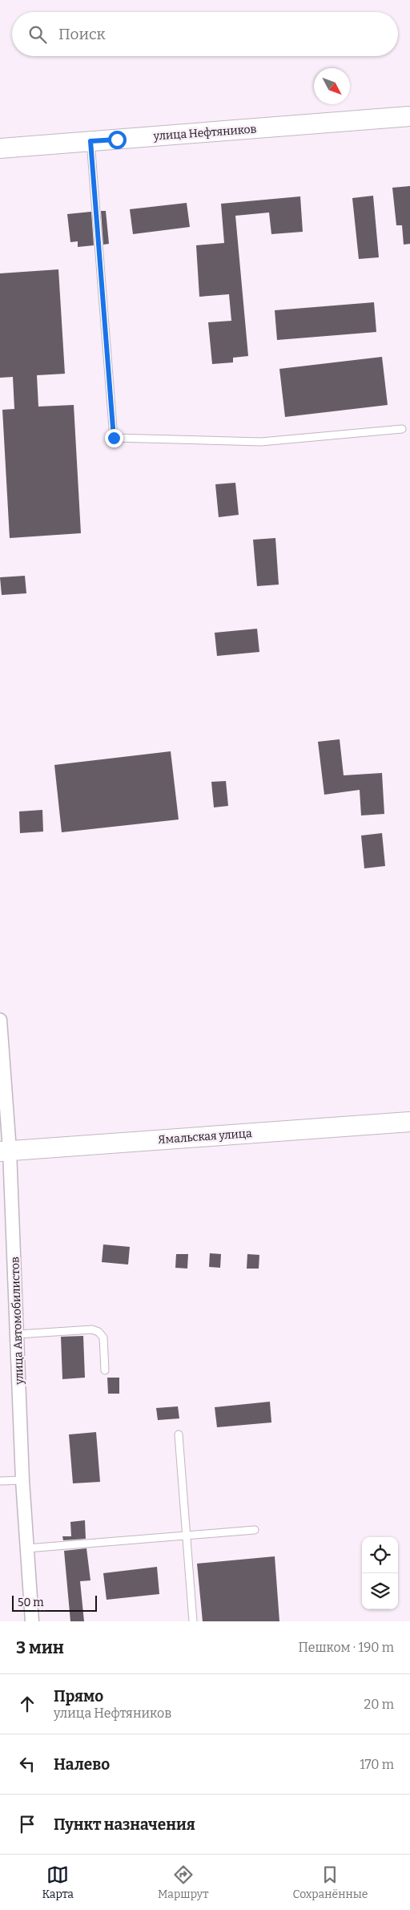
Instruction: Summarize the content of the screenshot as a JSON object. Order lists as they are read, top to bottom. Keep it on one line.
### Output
{"streets":{"main road":["улица Нефтяников","Ямальская улица"],"street":["улица Автомобилистов"]},"crossings":[["Ямальская улица","улица Автомобилистов"]],"scale_bar":"50 m","north":"bottom right","page":{"search":"Поиск","scale":"50 m","heading":["3 мин","Пешком · 190 m"],"list":[["Прямо","улица Нефтяников","20 m"],["Налево","170 m"],"Пункт назначения"],"nav":["Карта","Маршрут","Сохранённые"]}}
